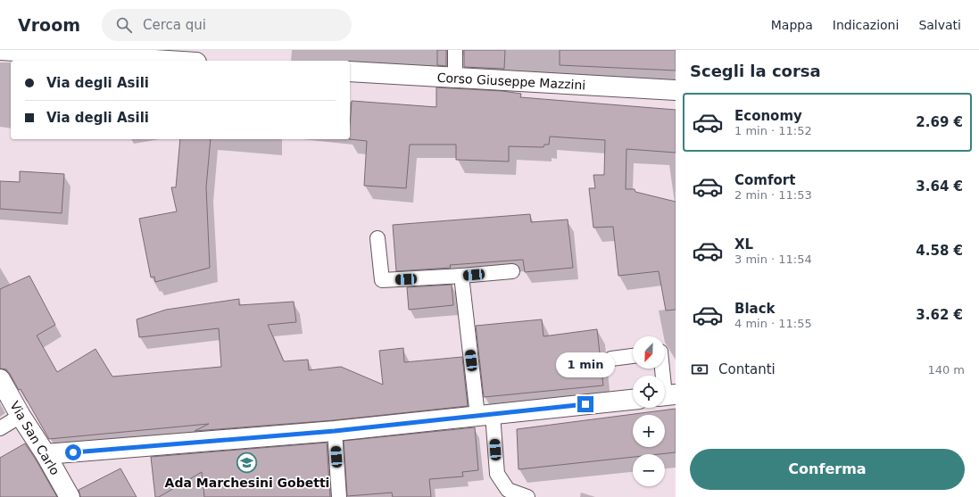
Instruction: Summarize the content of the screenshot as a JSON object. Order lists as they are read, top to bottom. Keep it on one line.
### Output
{"streets":{"street":["Corso Giuseppe Mazzini","Via San Carlo"]},"places":{"school or university":["Ada Marchesini Gobetti"]},"north":"bottom left","page":{"header":"Vroom","search":"Cerca qui","nav":["Mappa","Indicazioni","Salvati"],"heading":"Scegli la corsa","banner":["Via degli Asili","Via degli Asili"],"list":[{"name":"Economy","note":"1 min · 11:52","value":"2.69 €"},{"name":"Comfort","note":"2 min · 11:53","value":"3.64 €"},{"name":"XL","note":"3 min · 11:54","value":"4.58 €"},{"name":"Black","note":"4 min · 11:55","value":"3.62 €"}],"map_buttons":["+","−"],"pay":["Contanti","140 m"],"bubble":"1 min","buttons":"Conferma"}}
